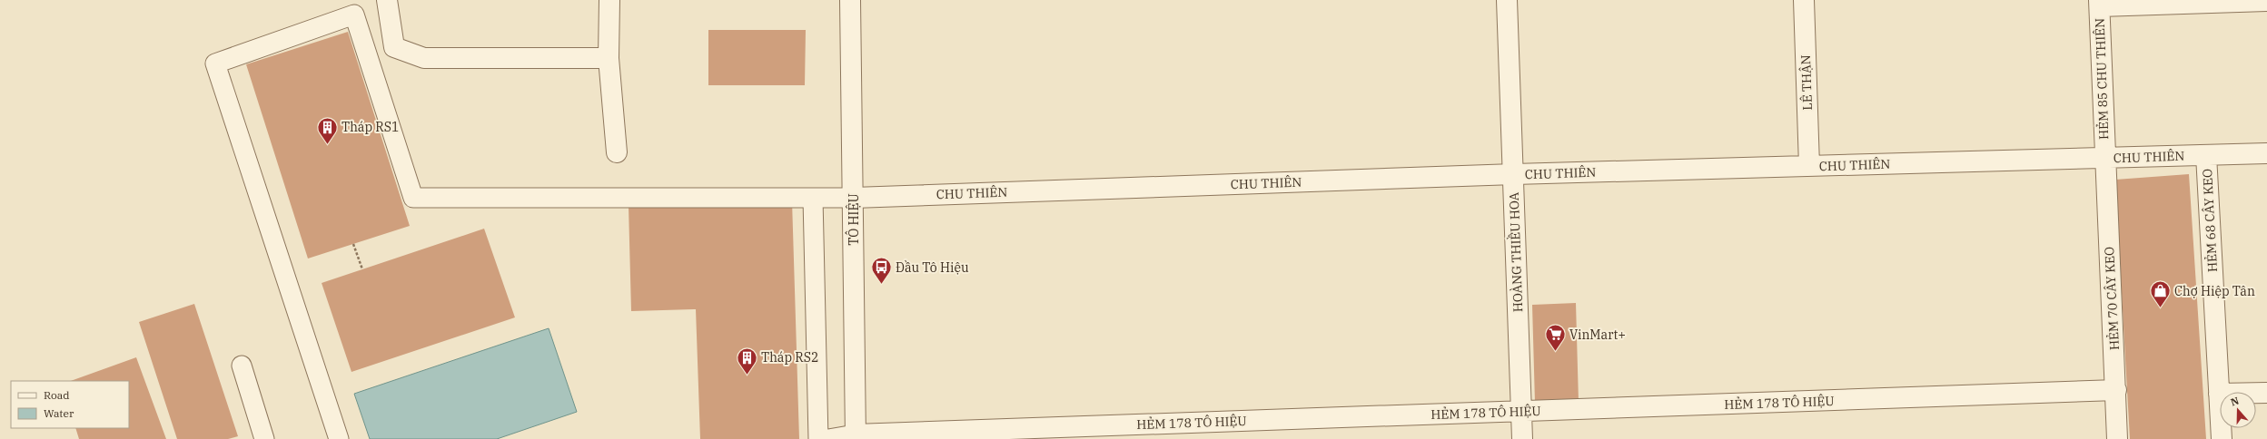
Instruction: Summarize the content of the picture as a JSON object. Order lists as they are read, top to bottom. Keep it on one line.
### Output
{"streets":{"street":["HẺM 85 CHU THIÊN","LÊ THẬN","CHU THIÊN","TÔ HIỆU","HẺM 68 CÂY KEO","HOÀNG THIỀU HOA","HẺM 70 CÂY KEO","HẺM 178 TÔ HIỆU"]},"crossings":[["HẺM 85 CHU THIÊN","CHU THIÊN"],["HẺM 85 CHU THIÊN","HẺM 70 CÂY KEO"],["LÊ THẬN","CHU THIÊN"],["CHU THIÊN","TÔ HIỆU"],["CHU THIÊN","HẺM 68 CÂY KEO"],["CHU THIÊN","HOÀNG THIỀU HOA"],["CHU THIÊN","HẺM 70 CÂY KEO"],["TÔ HIỆU","HẺM 178 TÔ HIỆU"],["HOÀNG THIỀU HOA","HẺM 178 TÔ HIỆU"],["HẺM 70 CÂY KEO","HẺM 178 TÔ HIỆU"]],"places":{"building":["Tháp RS1","Tháp RS2"],"bus stop":["Đầu Tô Hiệu"],"shop":["Chợ Hiệp Tân"],"supermarket":["VinMart+"]},"legend":["Road","Water"],"north":"top"}
